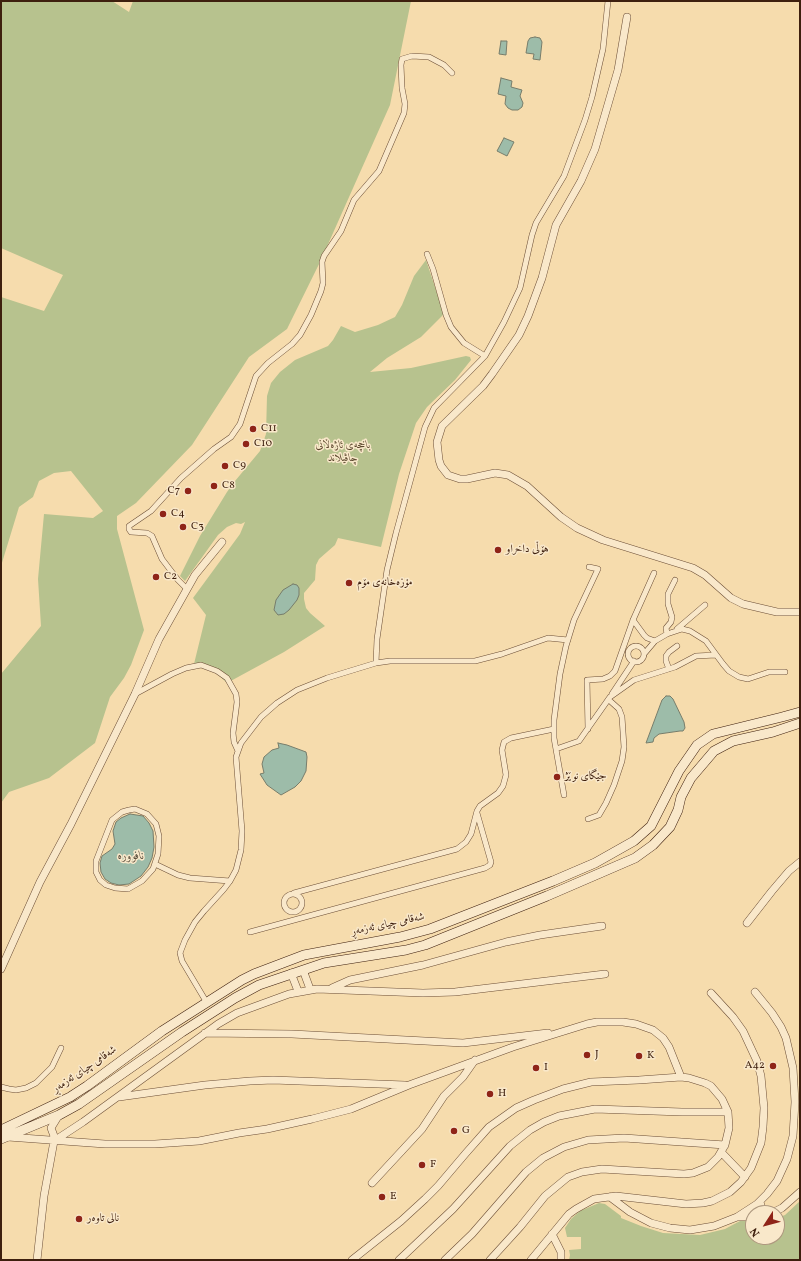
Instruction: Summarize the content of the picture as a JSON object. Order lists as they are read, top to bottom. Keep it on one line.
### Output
{"streets":{"main road":["شەقامی چیای ئەزمەڕ"]},"water":["نافوورە"],"parks":["باخچەی ئاژەڵانی چاڤیلاند"],"places":["C11","C10","C9","C8","C7","C4","C3","هۆڵی داخراو","C2","مۆزەخانەی مۆم","جێگای نوێژ","J","K","A42","I","H","G","F","E","نالی تاوەر"],"north":"bottom left"}
